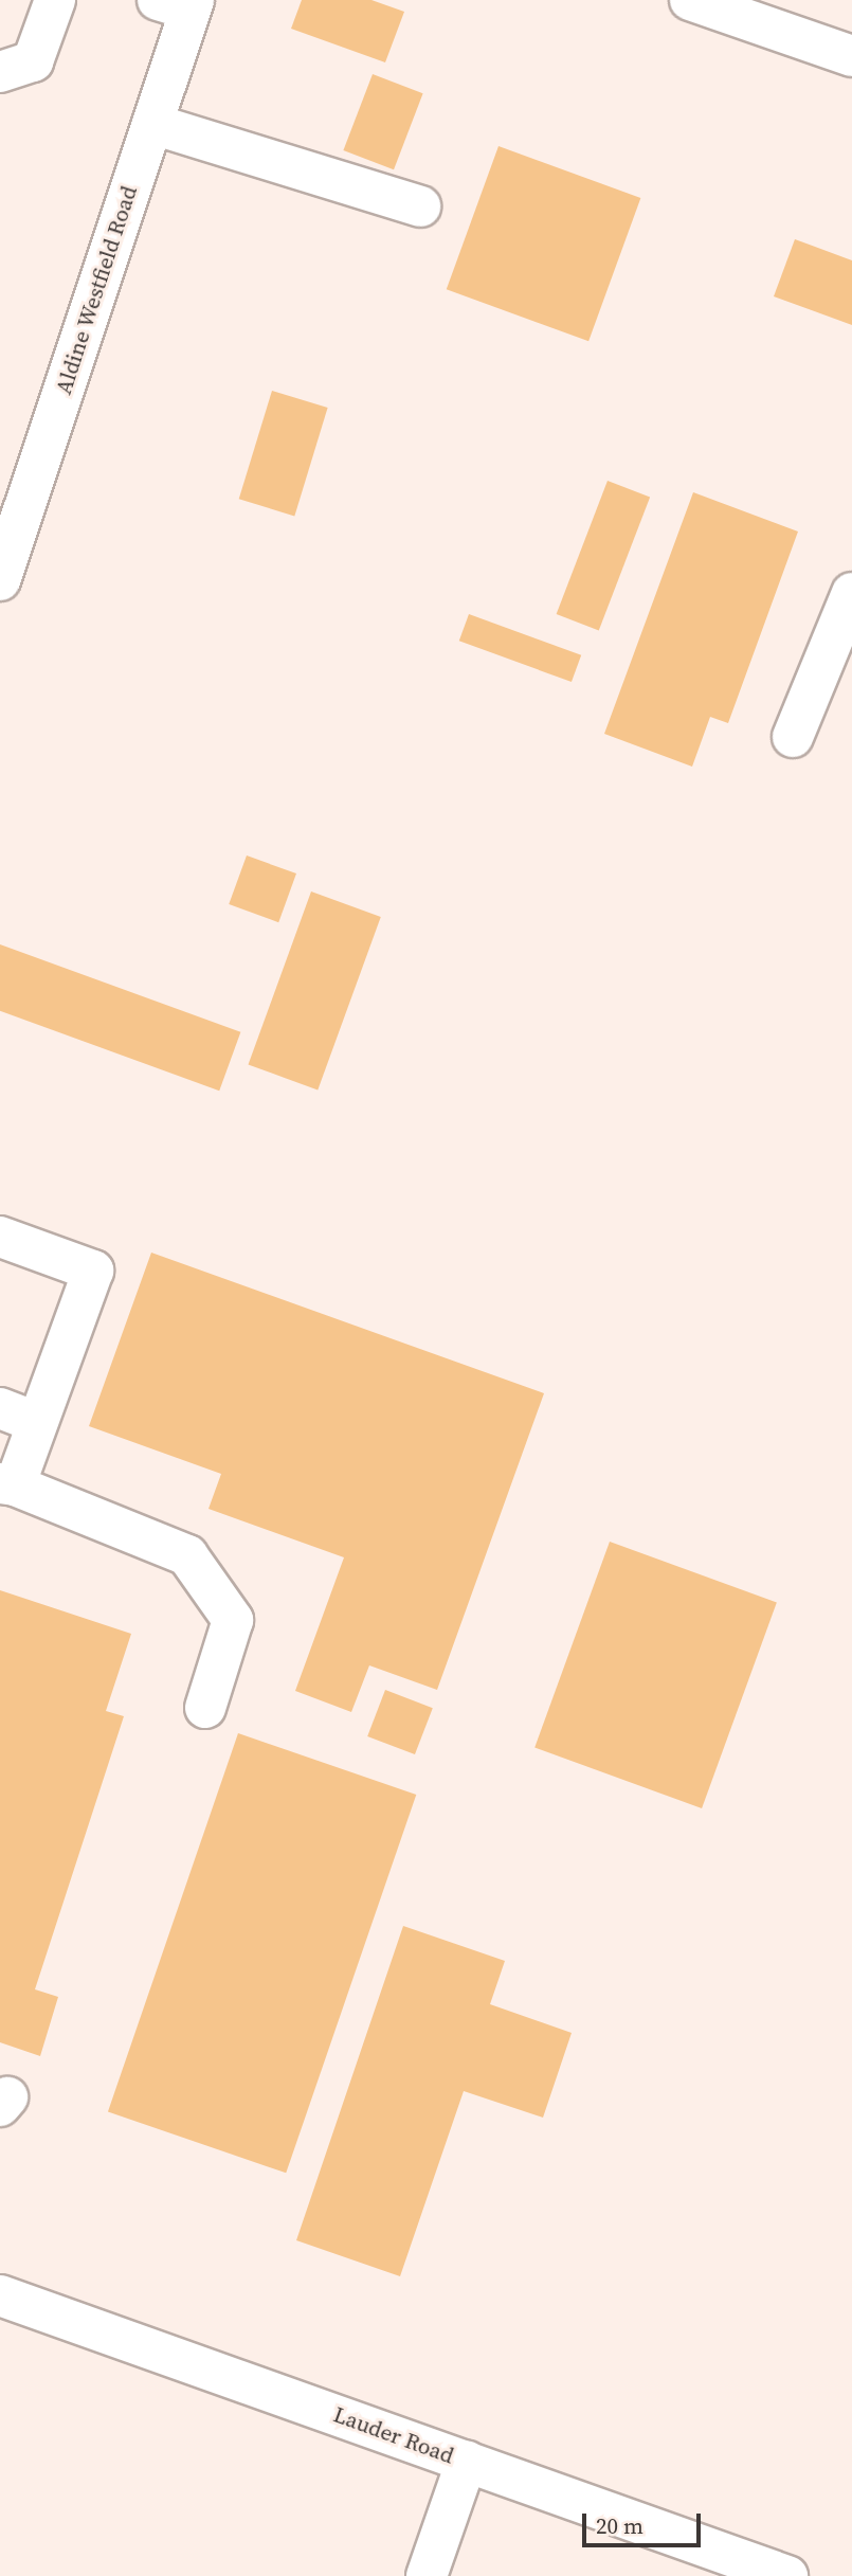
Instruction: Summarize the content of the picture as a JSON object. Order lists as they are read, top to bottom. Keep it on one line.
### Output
{"streets":{"street":["Aldine Westfield Road","Lauder Road"]},"scale_bar":"20 m"}
